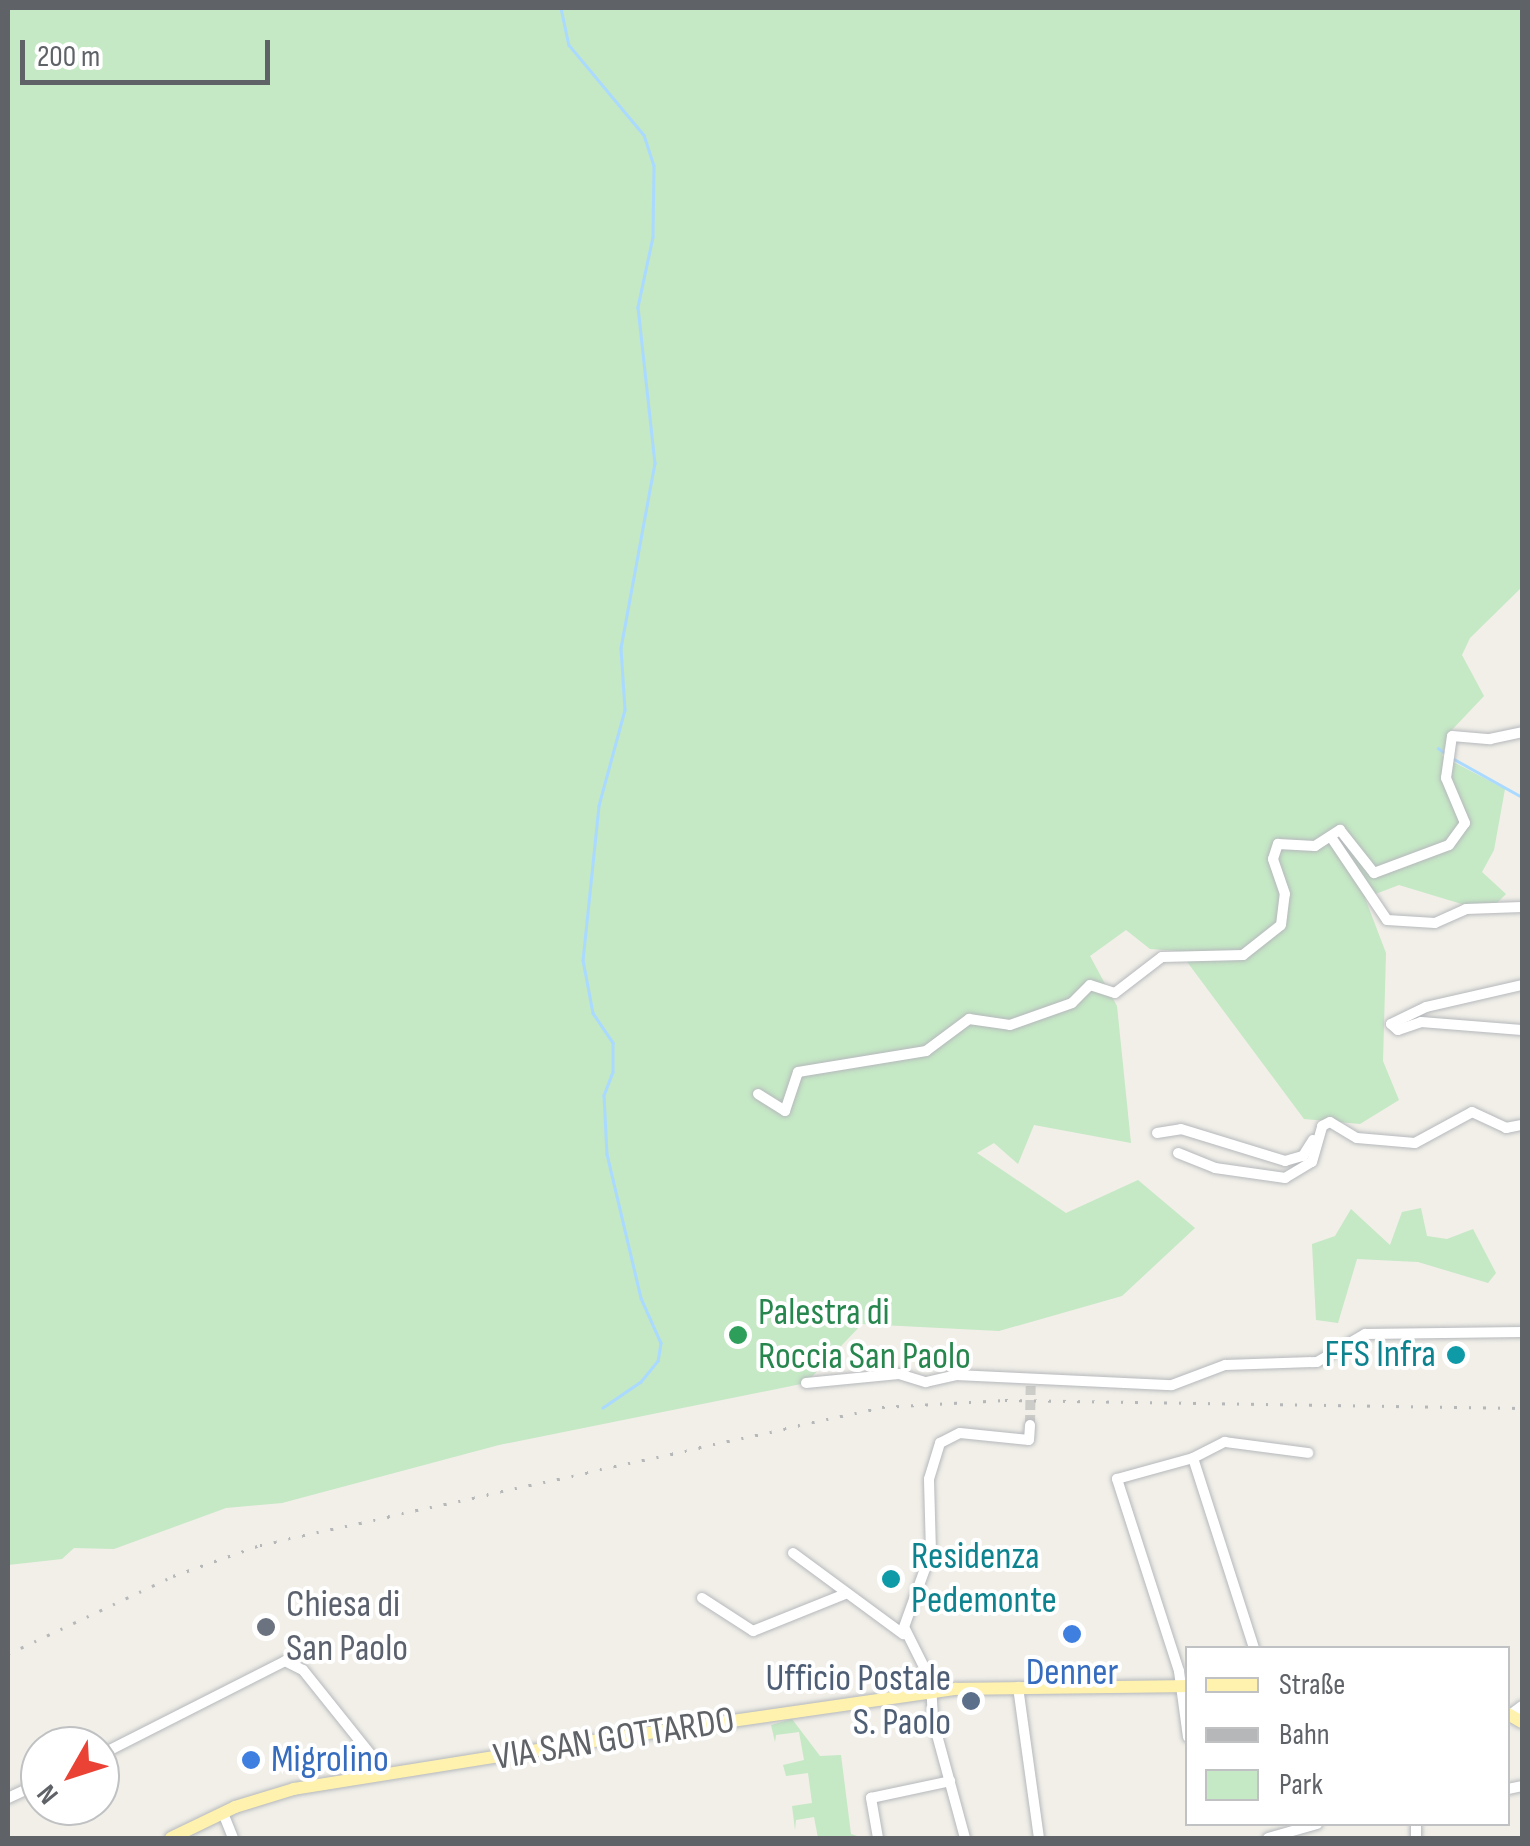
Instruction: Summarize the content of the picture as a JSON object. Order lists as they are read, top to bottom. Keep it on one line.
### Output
{"streets":{"main road":["VIA SAN GOTTARDO"]},"places":["Palestra di Roccia San Paolo","FFS Infra","Residenza Pedemonte","Chiesa di San Paolo","Denner","Ufficio Postale S. Paolo","Migrolino"],"legend":["Straße","Bahn","Park"],"scale_bar":"200 m","north":"bottom left"}
